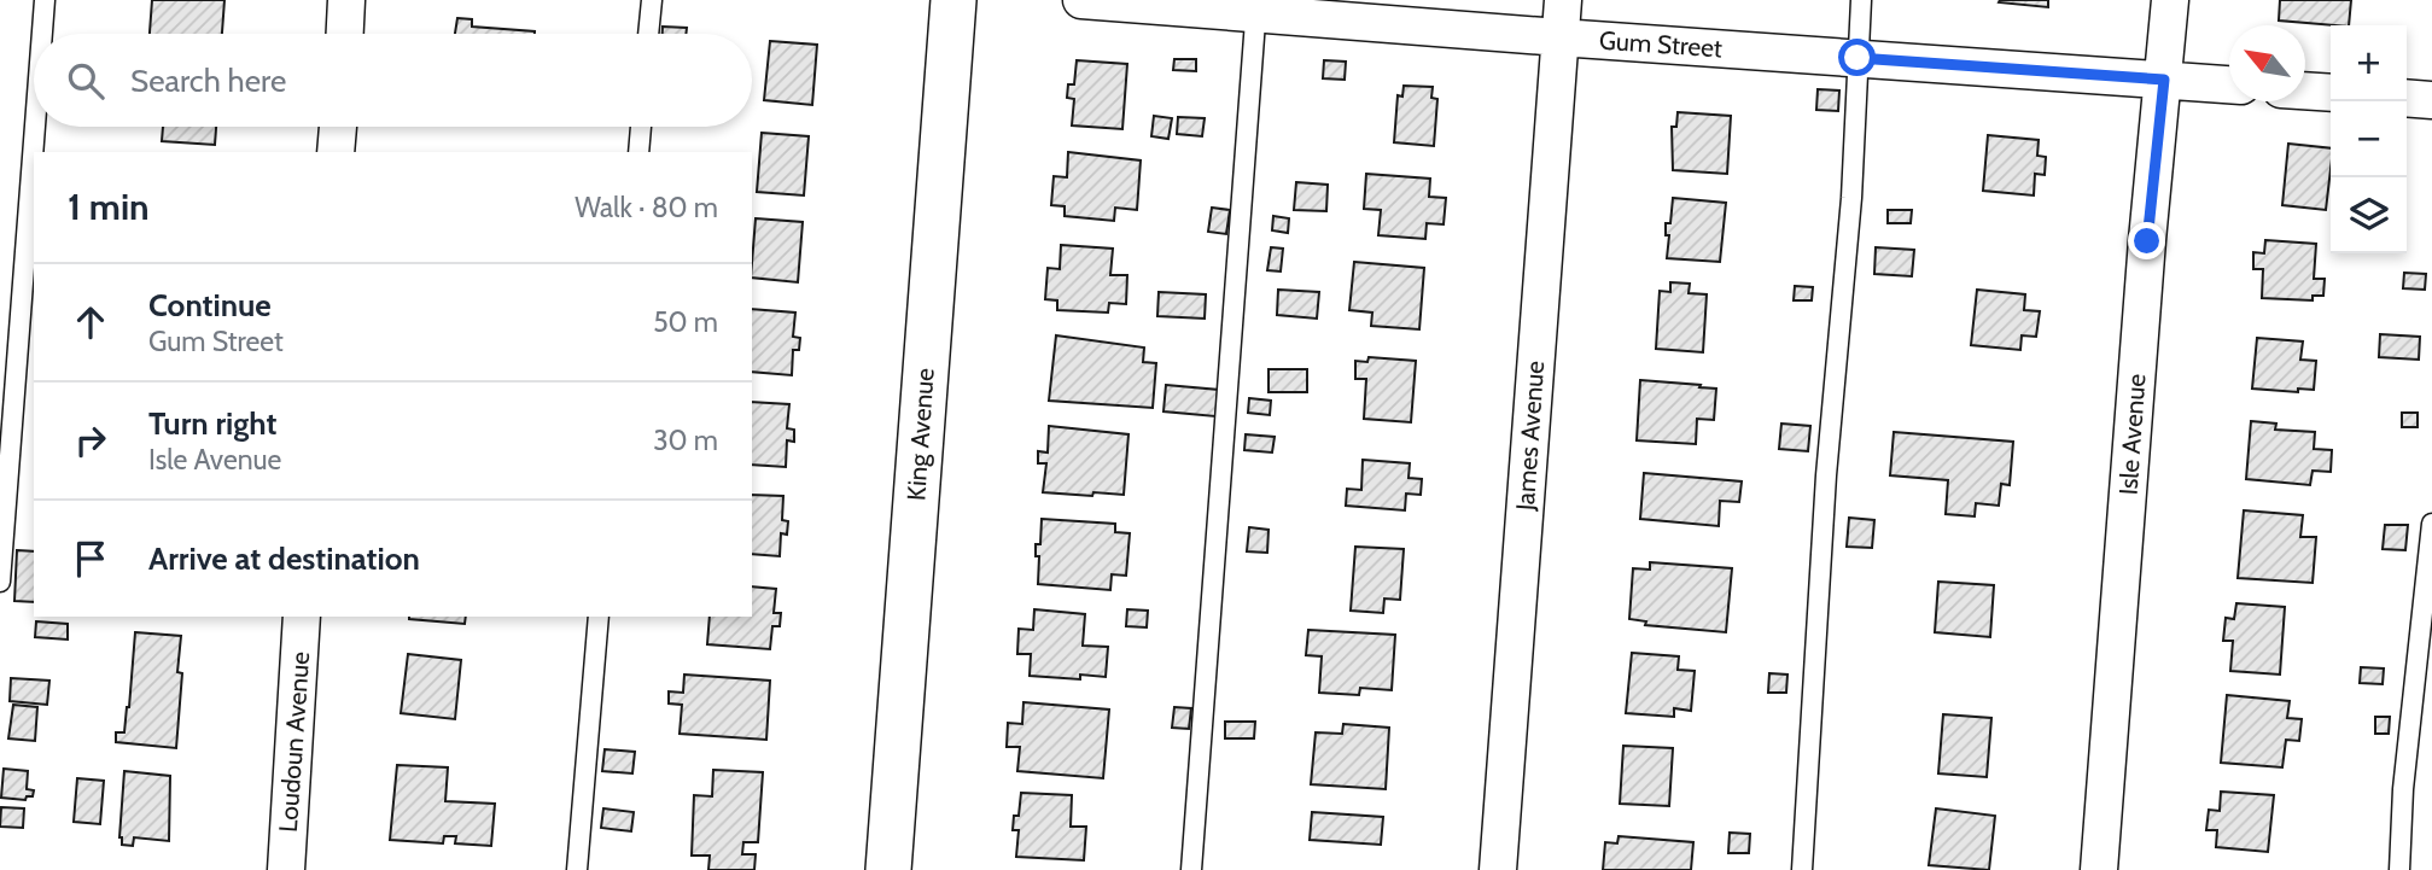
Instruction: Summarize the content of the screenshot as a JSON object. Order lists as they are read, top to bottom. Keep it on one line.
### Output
{"streets":{"street":["Gum Street","King Avenue","Isle Avenue","James Avenue","Loudoun Avenue"]},"crossings":[["Gum Street","Isle Avenue"],["Gum Street","James Avenue"]],"north":"top left","page":{"map_buttons":["+","−"],"search":"Search here","heading":["1 min","Walk · 80 m"],"list":[["Continue","Gum Street","50 m"],["Turn right","Isle Avenue","30 m"],"Arrive at destination"]}}
